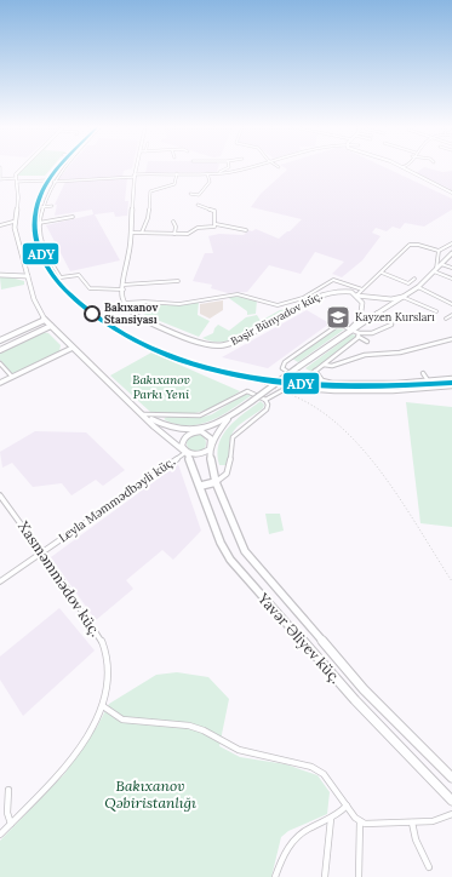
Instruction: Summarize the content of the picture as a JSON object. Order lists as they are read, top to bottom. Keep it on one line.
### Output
{"streets":{"main road":["Yavər Əliyev küç."],"street":["Bəşir Bünyadov küç.","Leyla Məmmədbəyli küç.","Xasməmmədov küç."]},"crossings":[["Leyla Məmmədbəyli küç.","Xasməmmədov küç."],["Leyla Məmmədbəyli küç.","Yavər Əliyev küç."]],"parks":["Bakıxanov Parkı Yeni","Bakıxanov Qəbiristanlığı"],"places":{"other":["Bakıxanov Stansiyası"],"school or university":["Kayzen Kursları"]},"lines":["transit line ADY"]}
